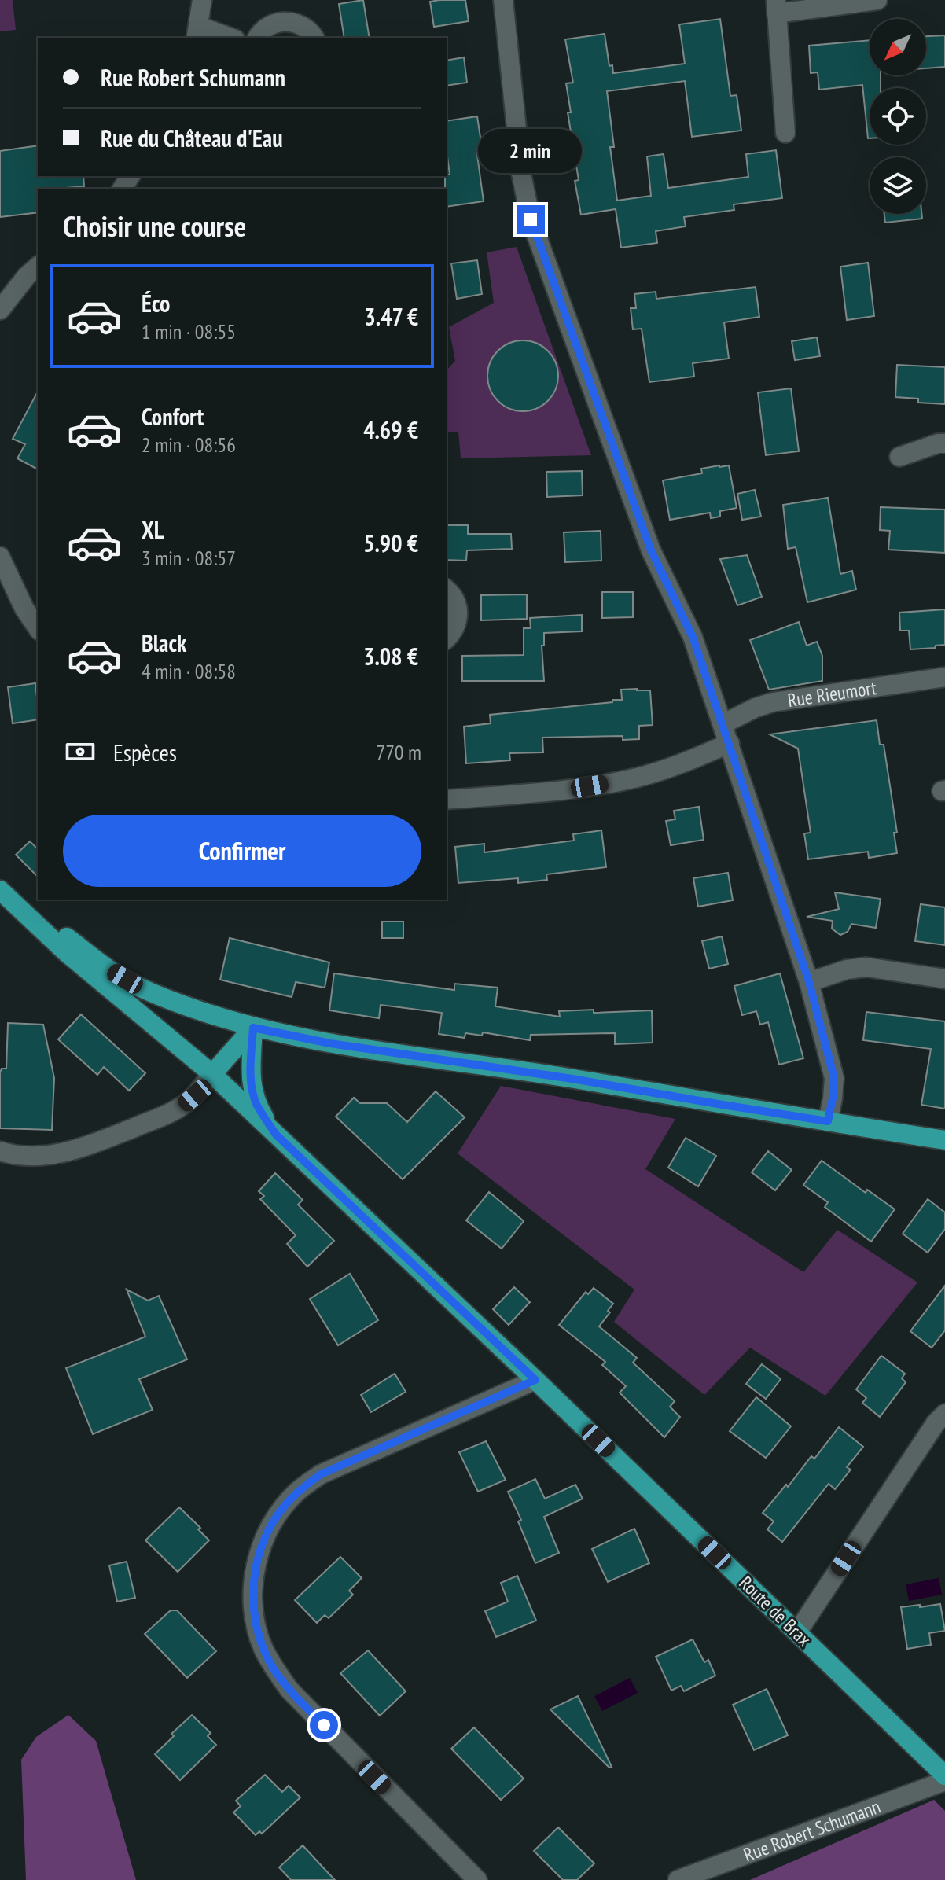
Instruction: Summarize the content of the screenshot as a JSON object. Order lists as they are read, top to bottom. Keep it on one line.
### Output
{"streets":{"main road":["Route de Brax"],"street":["Rue Rieumort","Rue Robert Schumann"]},"north":"bottom left","page":{"banner":["Rue Robert Schumann","Rue du Château d'Eau"],"bubble":"2 min","heading":"Choisir une course","list":[{"name":"Éco","note":"1 min · 08:55","value":"3.47 €"},{"name":"Confort","note":"2 min · 08:56","value":"4.69 €"},{"name":"XL","note":"3 min · 08:57","value":"5.90 €"},{"name":"Black","note":"4 min · 08:58","value":"3.08 €"}],"pay":["Espèces","770 m"],"buttons":"Confirmer"}}
